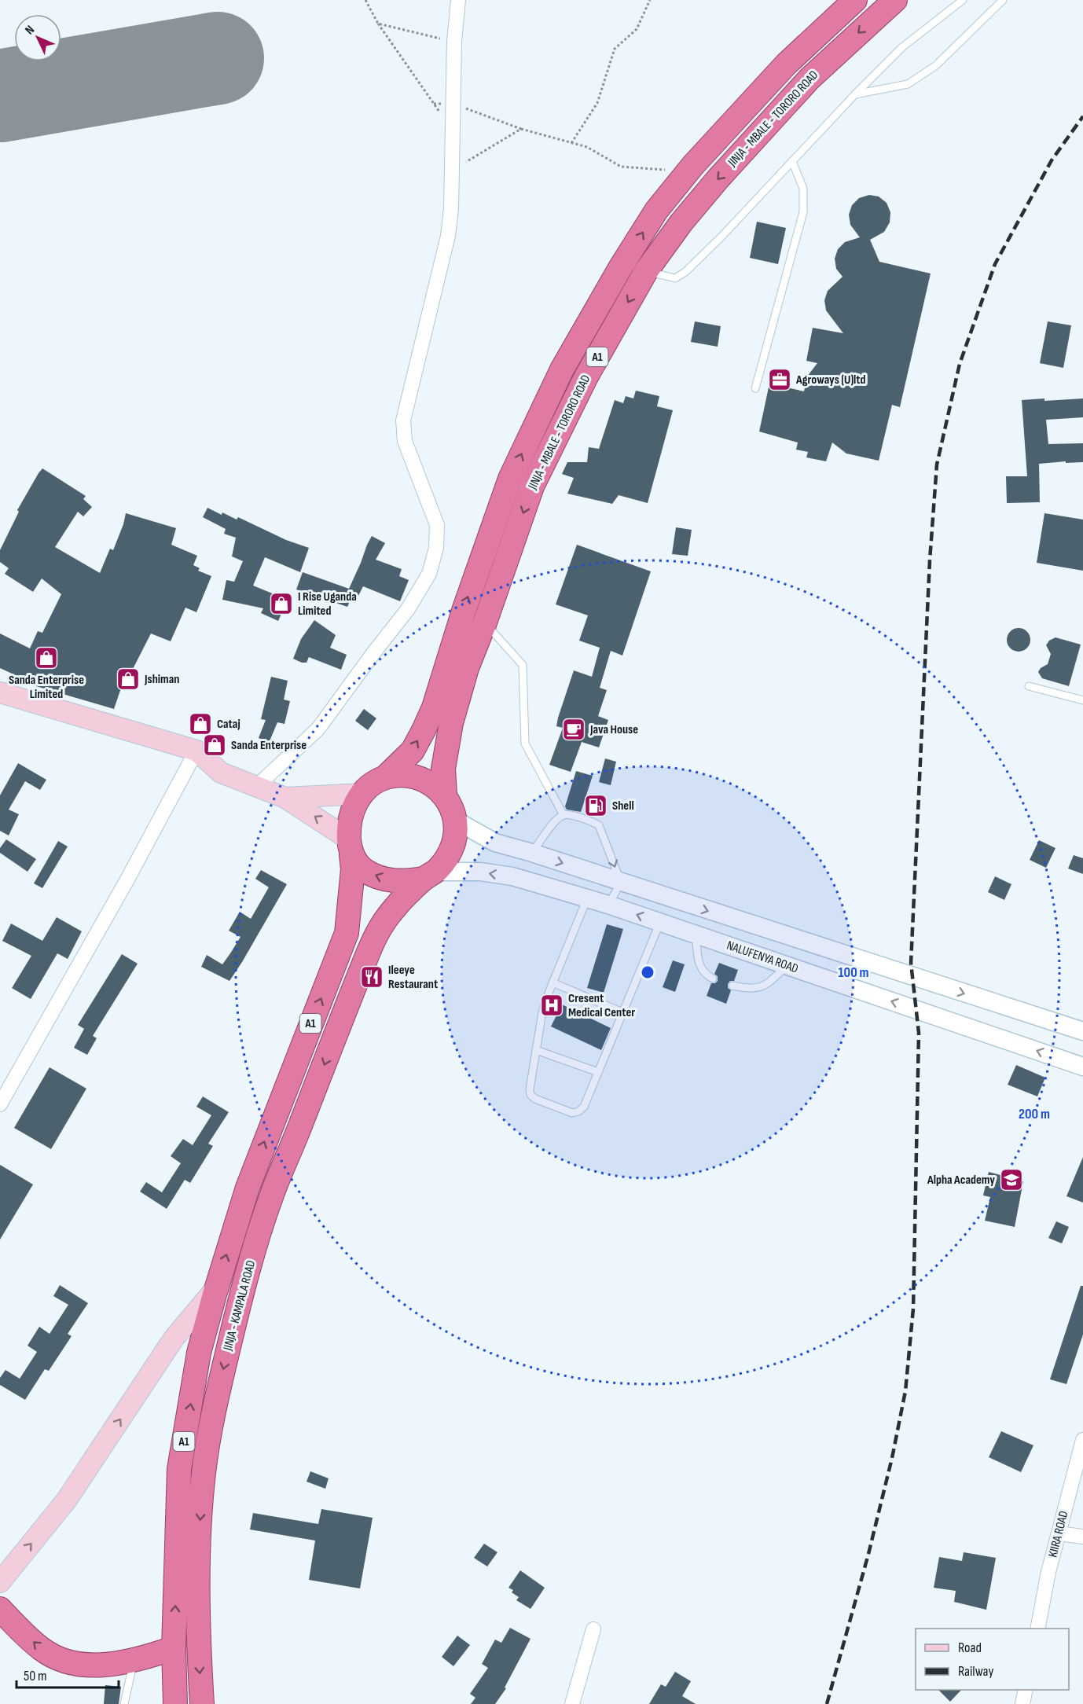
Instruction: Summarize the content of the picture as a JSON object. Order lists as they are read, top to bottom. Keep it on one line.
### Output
{"streets":{"highway":["JINJA - MBALE - TORORO ROAD","A1","JINJA - KAMPALA ROAD"],"street":["NALUFENYA ROAD","KIIRA ROAD"]},"crossings":[["JINJA - MBALE - TORORO ROAD","A1"],["JINJA - MBALE - TORORO ROAD","NALUFENYA ROAD"],["JINJA - MBALE - TORORO ROAD","JINJA - KAMPALA ROAD"],["A1","NALUFENYA ROAD"],["A1","JINJA - KAMPALA ROAD"],["NALUFENYA ROAD","JINJA - KAMPALA ROAD"]],"places":{"office":["Agroways (U)ltd"],"shop":["I Rise Uganda Limited","Sanda Enterprise Limited","Jshiman","Cataj","Sanda Enterprise"],"cafe":["Java House"],"fuel station":["Shell"],"restaurant":["Ileeye Restaurant"],"hospital":["Cresent Medical Center"],"school or university":["Alpha Academy"]},"legend":["Road","Railway"],"scale_bar":"50 m","north":"top left","rings":["100 m","200 m"]}
